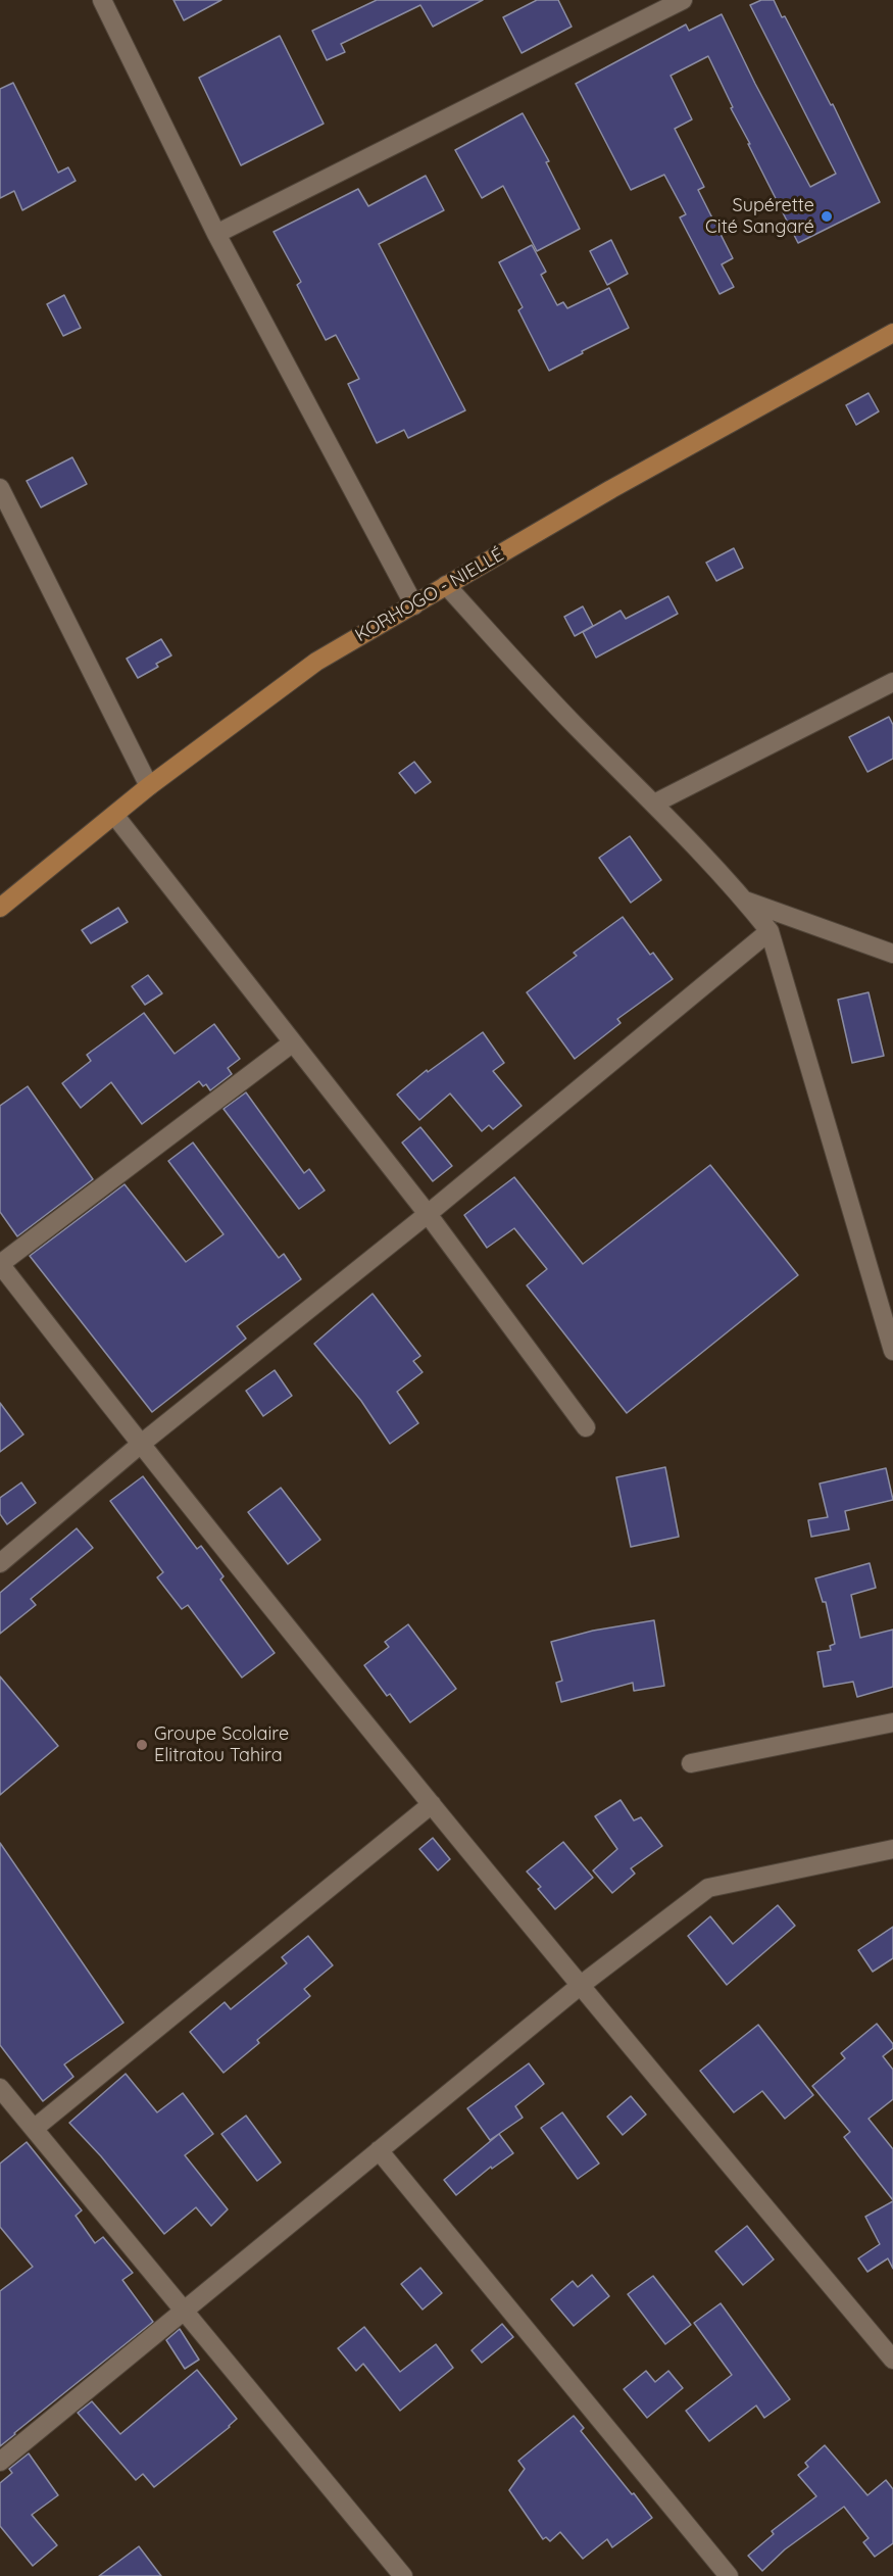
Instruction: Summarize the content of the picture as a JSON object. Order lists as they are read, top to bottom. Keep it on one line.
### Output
{"streets":{"main road":["KORHOGO - NIELLÉ"]},"places":["Supérette Cité Sangaré","Groupe Scolaire Elitratou Tahira"]}
